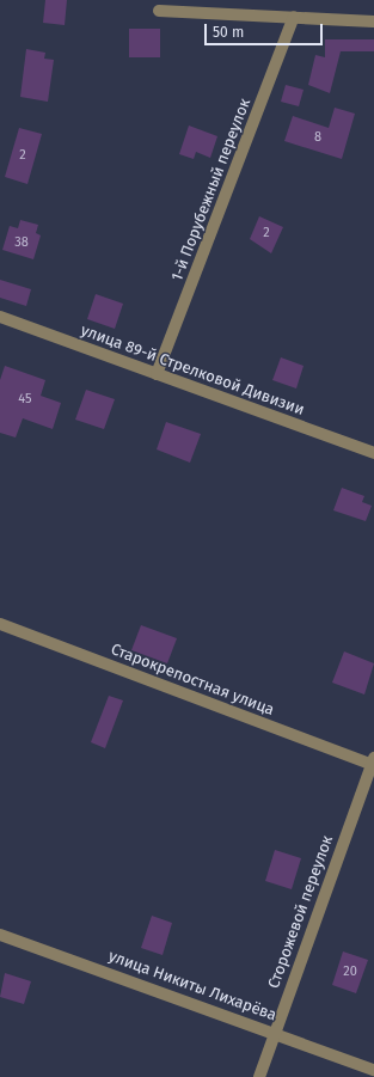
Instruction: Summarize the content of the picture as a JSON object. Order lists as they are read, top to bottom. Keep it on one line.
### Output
{"streets":{"street":["1-й Порубежный переулок","улица 89-й Стрелковой Дивизии","Старокрепостная улица","Сторожевой переулок","улица Никиты Лихарёва"]},"crossings":[["1-й Порубежный переулок","улица 89-й Стрелковой Дивизии"],["Старокрепостная улица","Сторожевой переулок"],["Сторожевой переулок","улица Никиты Лихарёва"]],"house_numbers":["8","2","2","38","45","20"],"scale_bar":"50 m"}
